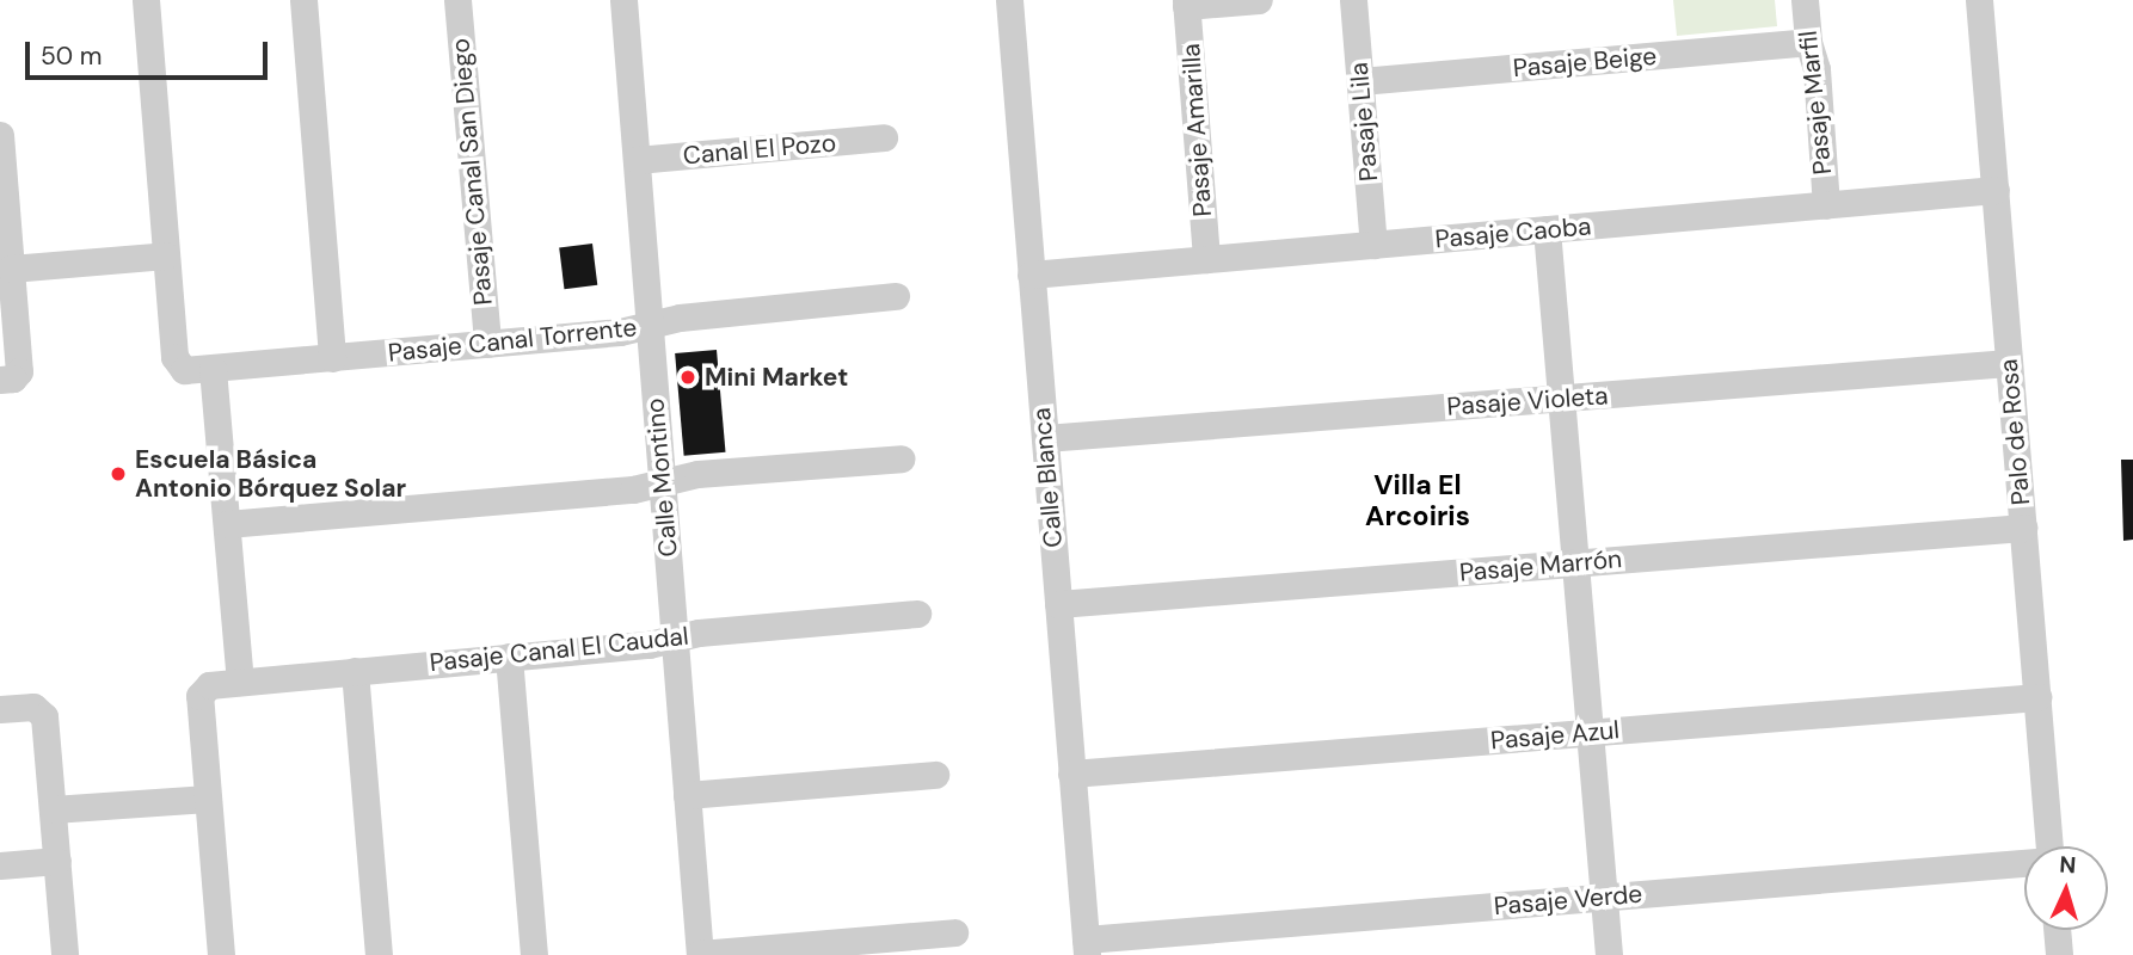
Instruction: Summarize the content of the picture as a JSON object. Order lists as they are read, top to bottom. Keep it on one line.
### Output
{"streets":{"street":["Pasaje Beige","Pasaje Marfil","Pasaje Lila","Pasaje Amarilla","Canal El Pozo","Pasaje Canal San Diego","Pasaje Caoba","Pasaje Canal Torrente","Pasaje Violeta","Palo de Rosa","Calle Montino","Calle Blanca","Pasaje Marrón","Pasaje Canal El Caudal","Pasaje Azul","Pasaje Verde"]},"crossings":[["Pasaje Beige","Pasaje Marfil"],["Pasaje Beige","Pasaje Lila"],["Pasaje Marfil","Pasaje Caoba"],["Pasaje Lila","Pasaje Caoba"],["Pasaje Amarilla","Pasaje Caoba"],["Canal El Pozo","Calle Montino"],["Pasaje Canal San Diego","Pasaje Canal Torrente"],["Pasaje Caoba","Palo de Rosa"],["Pasaje Caoba","Calle Blanca"],["Pasaje Canal Torrente","Calle Montino"],["Pasaje Violeta","Palo de Rosa"],["Pasaje Violeta","Calle Blanca"],["Palo de Rosa","Pasaje Marrón"],["Palo de Rosa","Pasaje Azul"],["Calle Montino","Pasaje Canal El Caudal"],["Calle Blanca","Pasaje Marrón"],["Calle Blanca","Pasaje Azul"],["Calle Blanca","Pasaje Verde"]],"districts":["Villa El Arcoiris"],"places":["Mini Market","Escuela Básica Antonio Bórquez Solar"],"scale_bar":"50 m","north":"top"}
